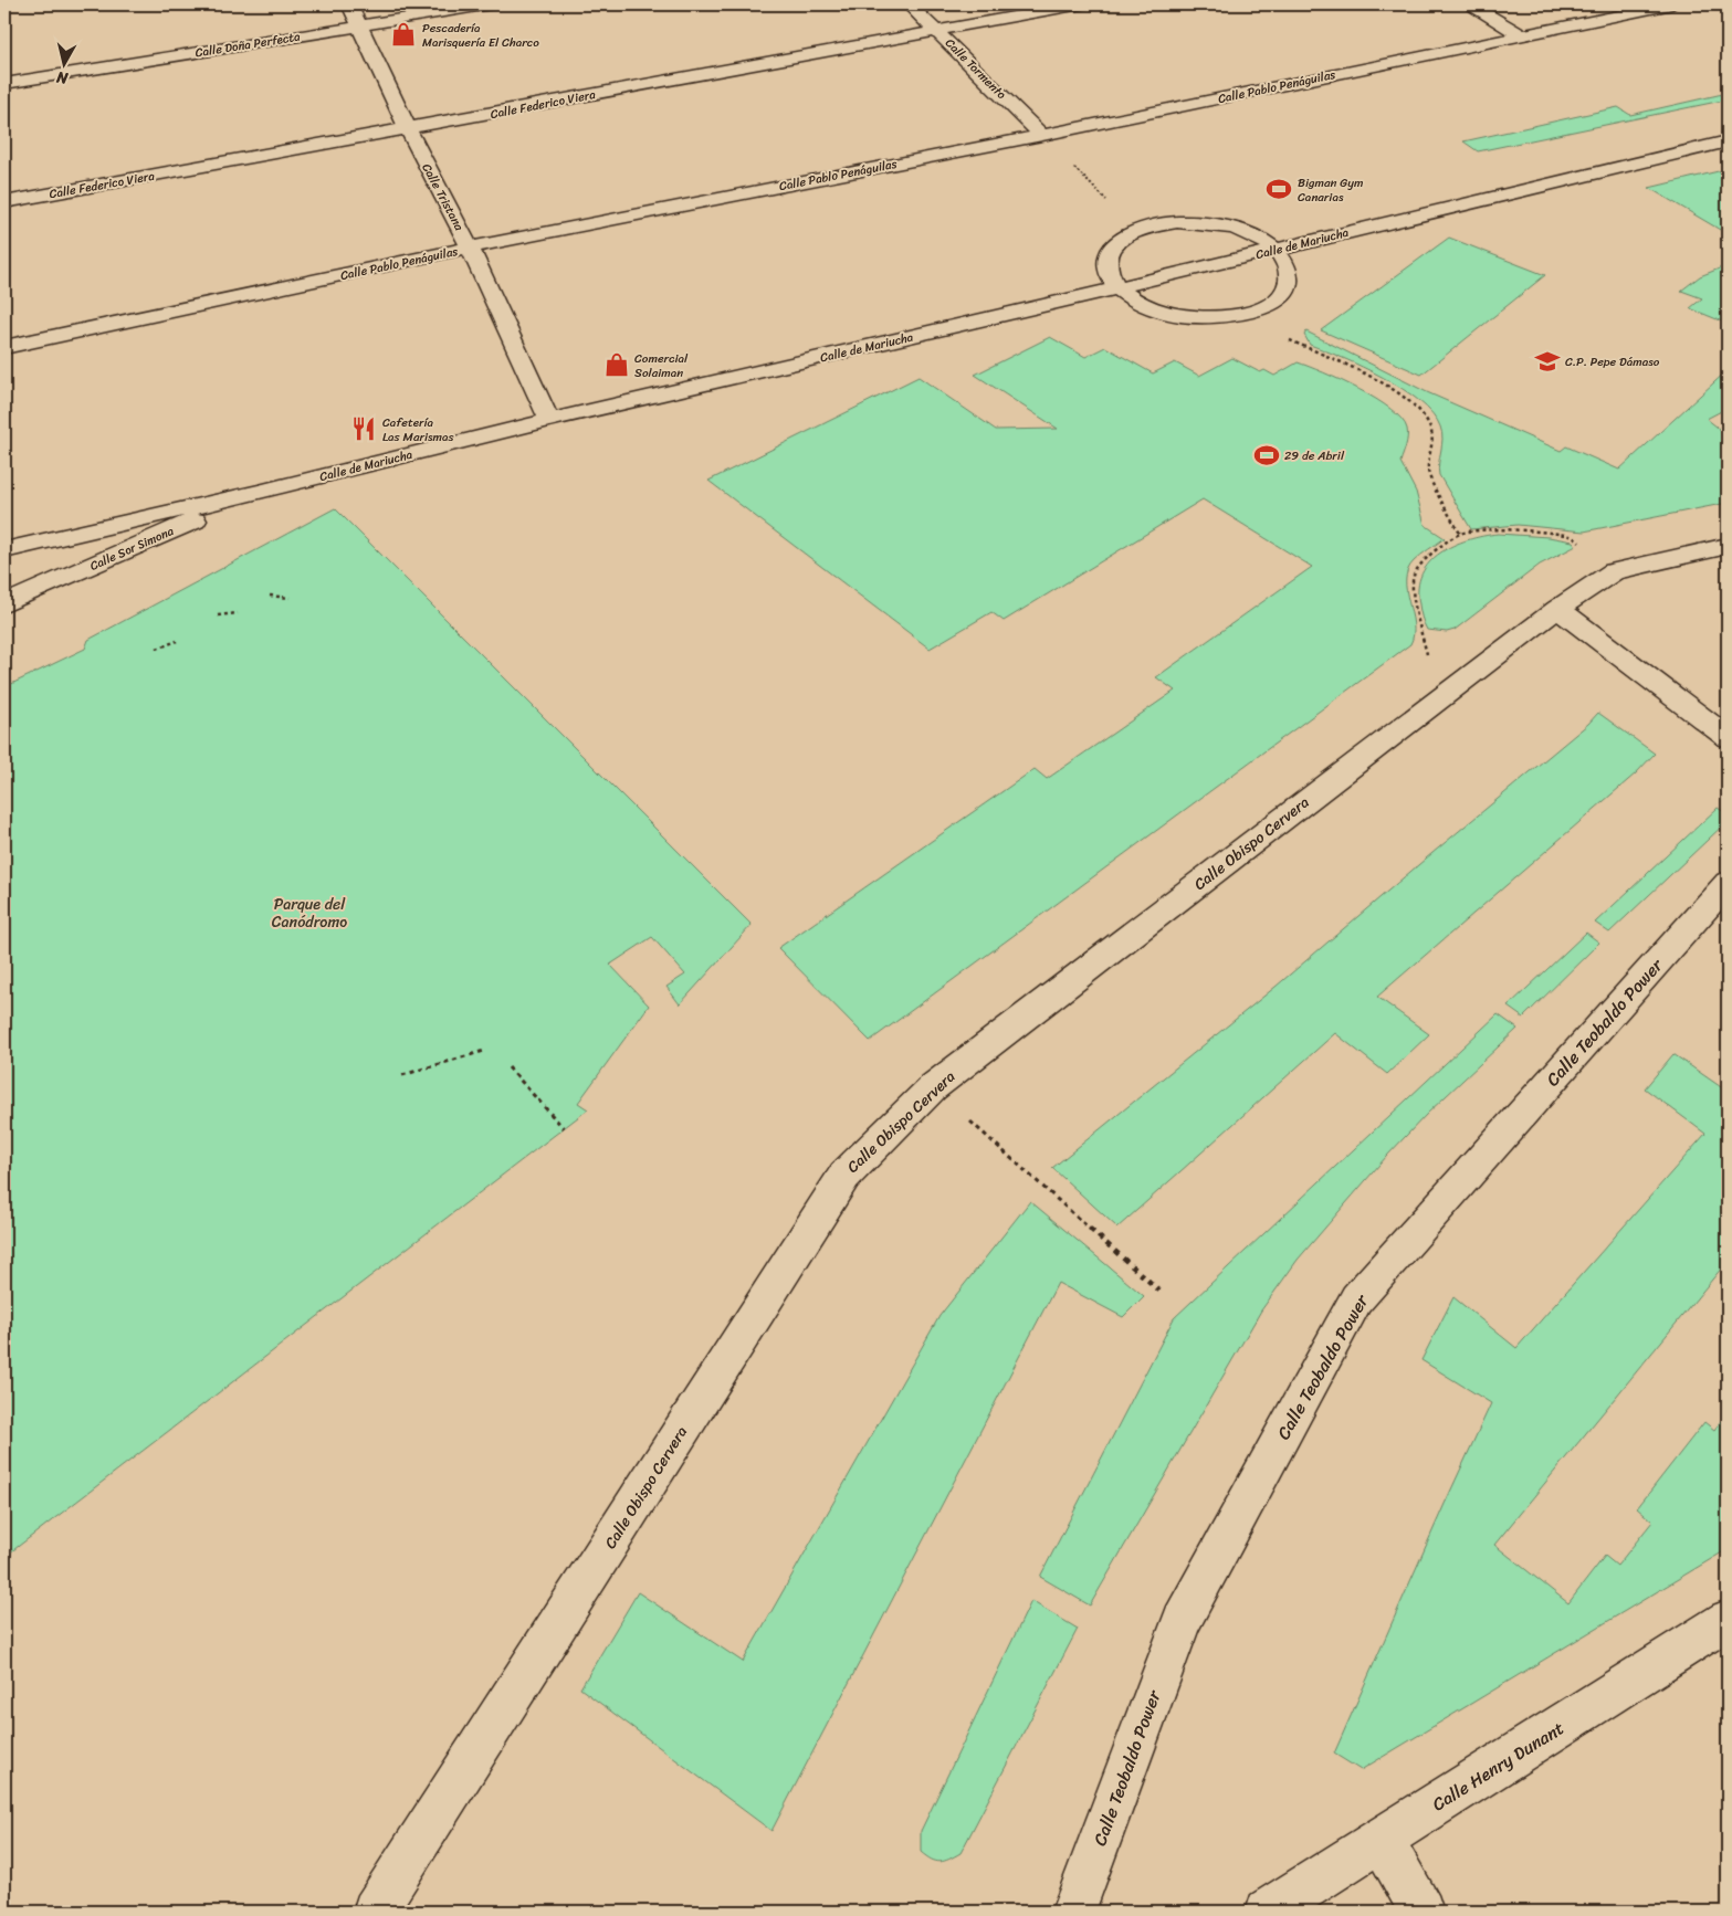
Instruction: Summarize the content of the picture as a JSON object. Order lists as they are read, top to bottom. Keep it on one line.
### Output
{"streets":{"street":["Calle Doña Perfecta","Calle Tormento","Calle Pablo Penáguilas","Calle Federico Viera","Calle Tristana","Calle de Mariucha","Calle Sor Simona","Calle Obispo Cervera","Calle Teobaldo Power","Calle Henry Dunant"]},"crossings":[["Calle Doña Perfecta","Calle Tristana"],["Calle Tormento","Calle Pablo Penáguilas"],["Calle Tormento","Calle Federico Viera"],["Calle Pablo Penáguilas","Calle Tristana"],["Calle Federico Viera","Calle Tristana"],["Calle Tristana","Calle de Mariucha"],["Calle de Mariucha","Calle Sor Simona"]],"parks":["Parque del Canódromo"],"places":{"shop":["Pescadería Marisquería El Charco","Comercial Solaiman"],"sports":["Bigman Gym Canarias","29 de Abril"],"school or university":["C.P. Pepe Dámaso"],"restaurant":["Cafetería Las Marismas"]},"north":"bottom"}
